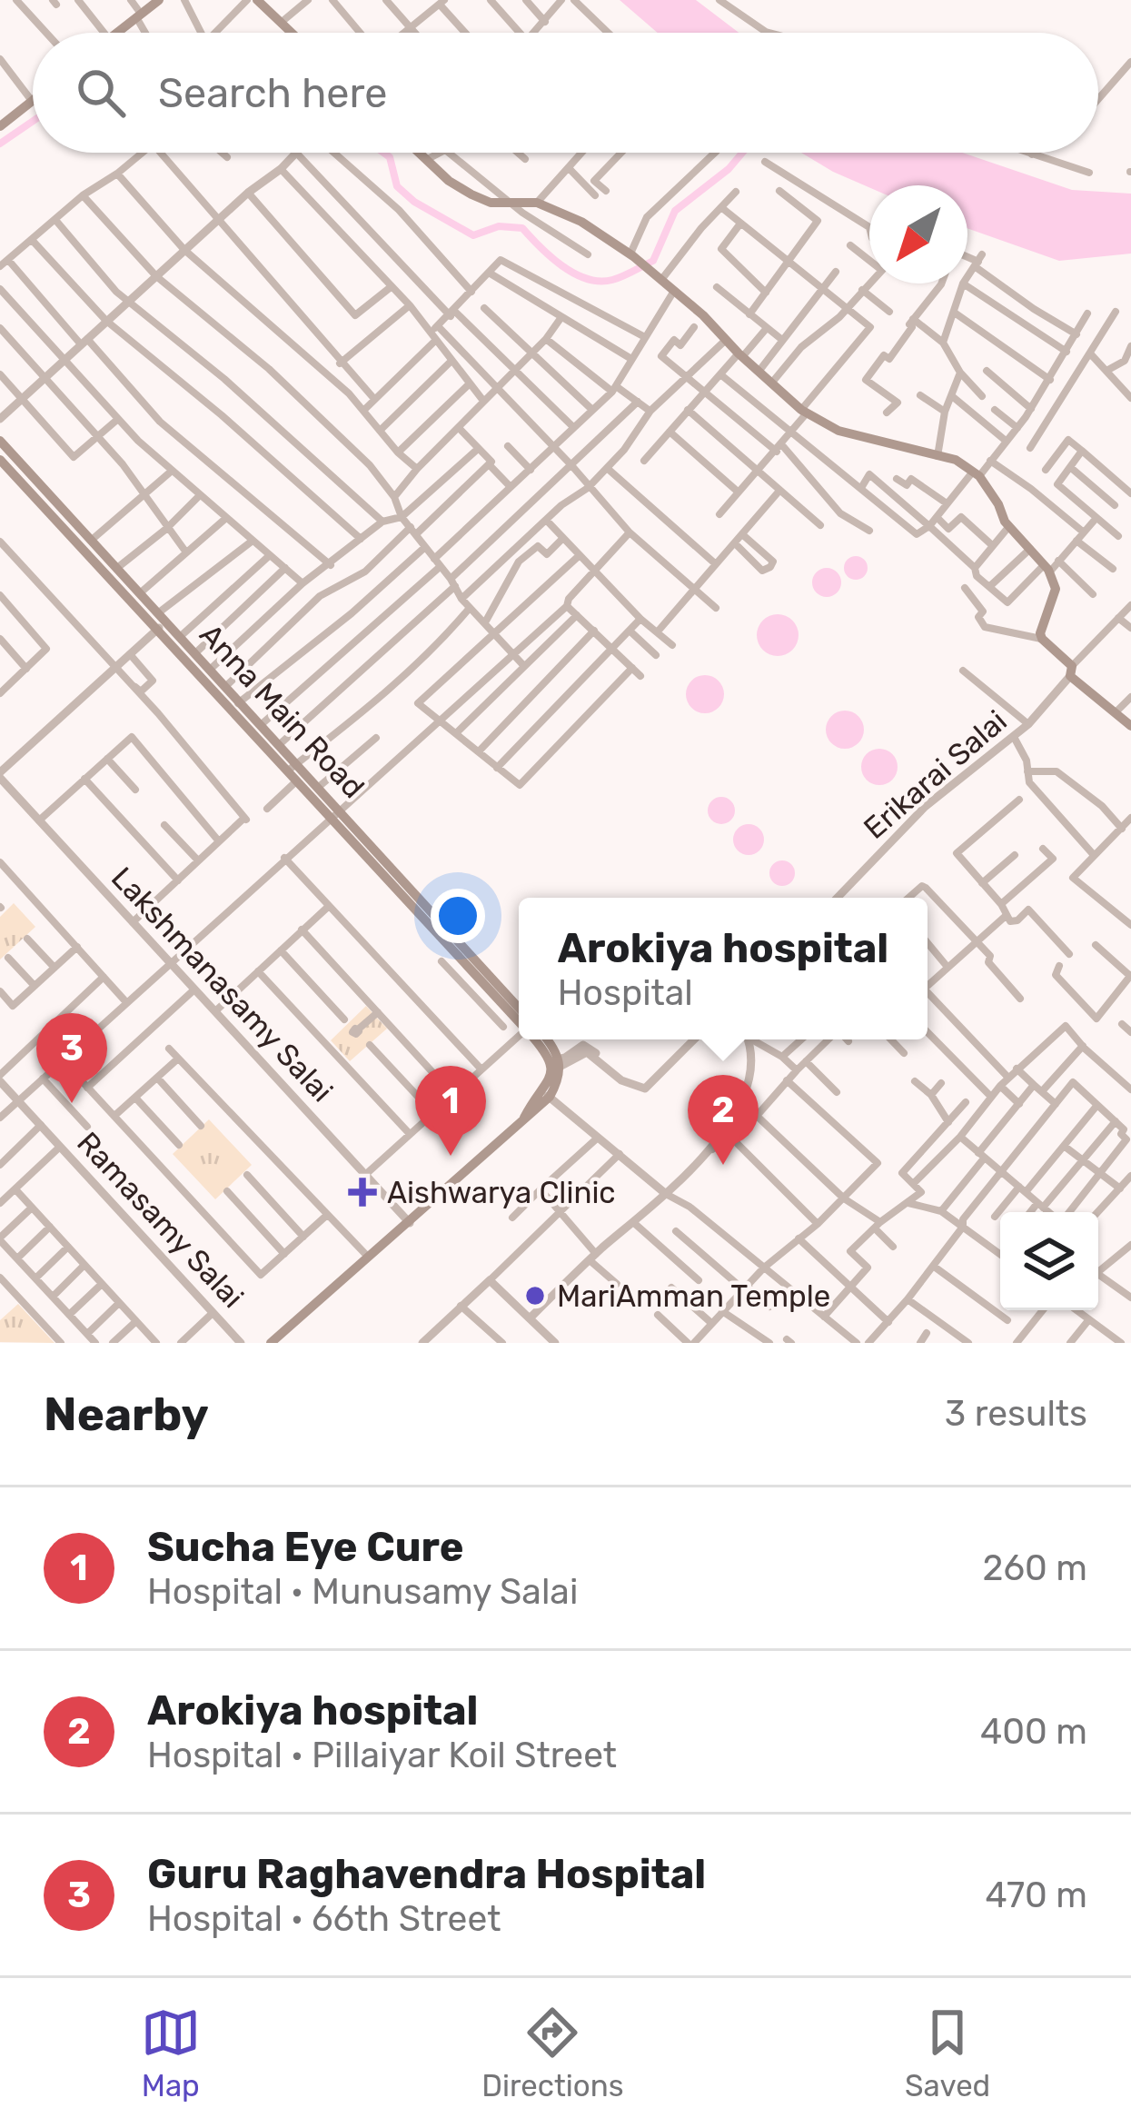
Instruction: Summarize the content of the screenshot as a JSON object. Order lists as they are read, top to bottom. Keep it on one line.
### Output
{"streets":{"main road":["Anna Main Road"],"street":["Erikarai Salai","Lakshmanasamy Salai","Ramasamy Salai"]},"places":{"health":["Aishwarya Clinic"],"other":["MariAmman Temple"]},"north":"bottom left","page":{"search":"Search here","popup":["Arokiya hospital","Hospital"],"pins":["3","1","2"],"heading":["Nearby","3 results"],"list":[{"mark":"1","name":"Sucha Eye Cure","note":"Hospital · Munusamy Salai","value":"260 m"},{"mark":"2","name":"Arokiya hospital","note":"Hospital · Pillaiyar Koil Street","value":"400 m"},{"mark":"3","name":"Guru Raghavendra Hospital","note":"Hospital · 66th Street","value":"470 m"}],"nav":["Map","Directions","Saved"]}}
